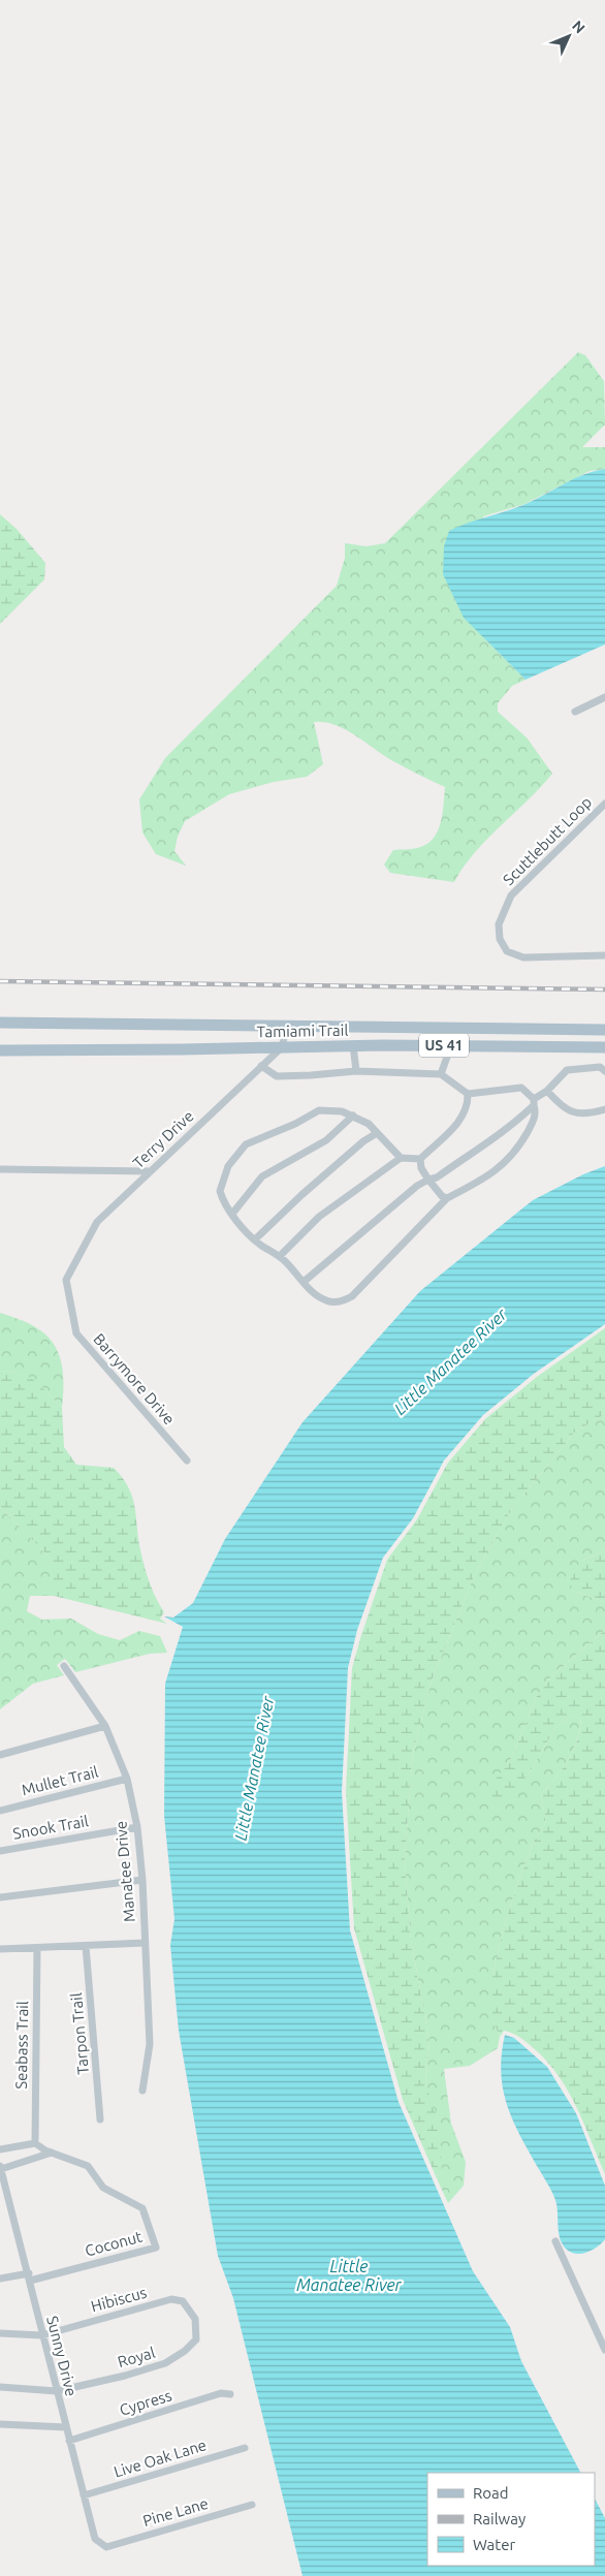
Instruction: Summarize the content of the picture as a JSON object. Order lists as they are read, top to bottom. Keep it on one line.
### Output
{"streets":{"main road":["Tamiami Trail","US 41"],"street":["Scuttlebutt Loop","Terry Drive","Barrymore Drive","Mullet Trail","Snook Trail","Manatee Drive","Tarpon Trail","Seabass Trail","Coconut","Hibiscus","Sunny Drive","Royal","Cypress","Live Oak Lane","Pine Lane"]},"crossings":[["Tamiami Trail","Terry Drive"],["Terry Drive","Barrymore Drive"],["Mullet Trail","Manatee Drive"],["Snook Trail","Manatee Drive"],["Coconut","Sunny Drive"],["Hibiscus","Sunny Drive"],["Hibiscus","Royal"],["Sunny Drive","Royal"],["Sunny Drive","Cypress"],["Sunny Drive","Live Oak Lane"],["Sunny Drive","Pine Lane"]],"water":["Little Manatee River"],"legend":["Road","Railway","Water"],"north":"top right"}
